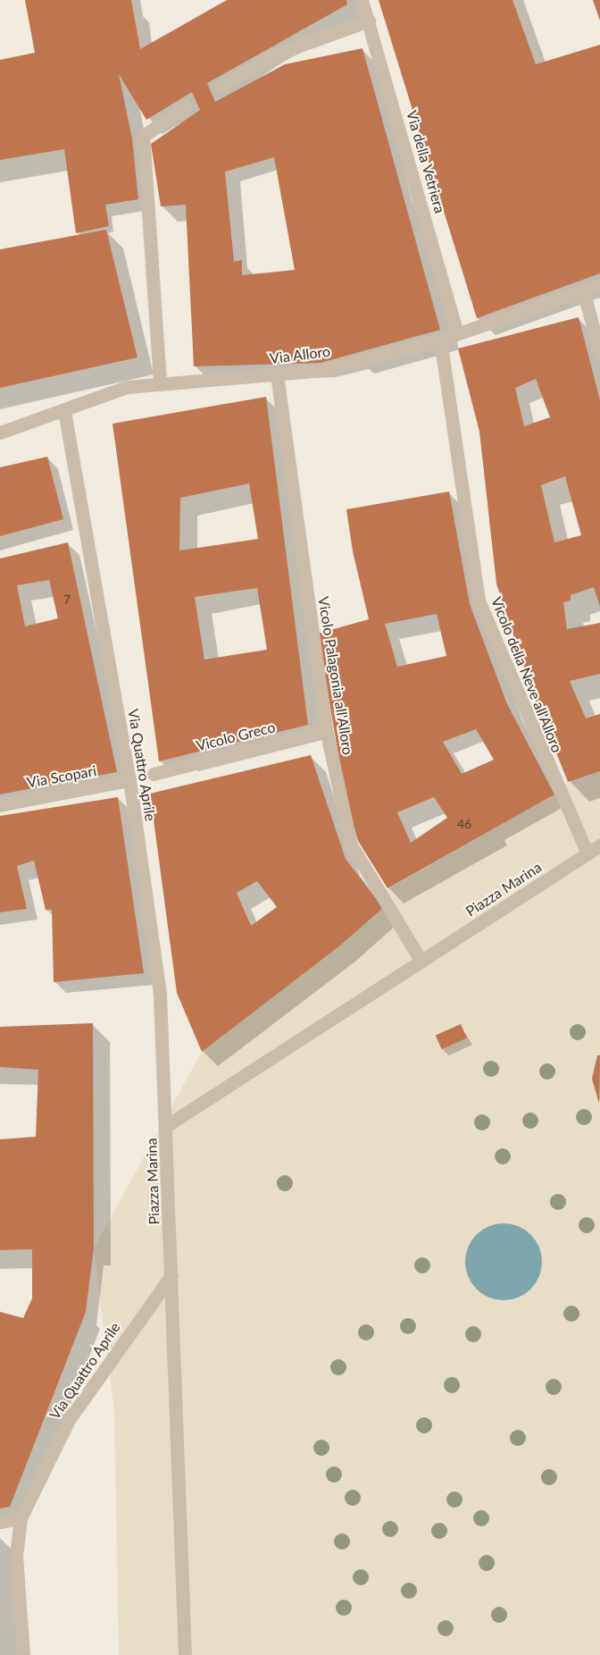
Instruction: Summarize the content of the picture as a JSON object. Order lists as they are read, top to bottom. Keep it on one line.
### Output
{"streets":{"street":["Via della Vetriera","Via Alloro","Vicolo della Neve all'Alloro","Vicolo Palagonia all'Alloro","Vicolo Greco","Via Quattro Aprile","Via Scopari","Piazza Marina"]},"crossings":[["Via della Vetriera","Via Alloro"],["Via Alloro","Vicolo della Neve all'Alloro"],["Via Alloro","Vicolo Palagonia all'Alloro"],["Via Alloro","Via Quattro Aprile"],["Vicolo della Neve all'Alloro","Piazza Marina"],["Vicolo Palagonia all'Alloro","Vicolo Greco"],["Vicolo Palagonia all'Alloro","Piazza Marina"],["Via Quattro Aprile","Via Scopari"],["Via Quattro Aprile","Piazza Marina"]],"house_numbers":["7","46"]}
